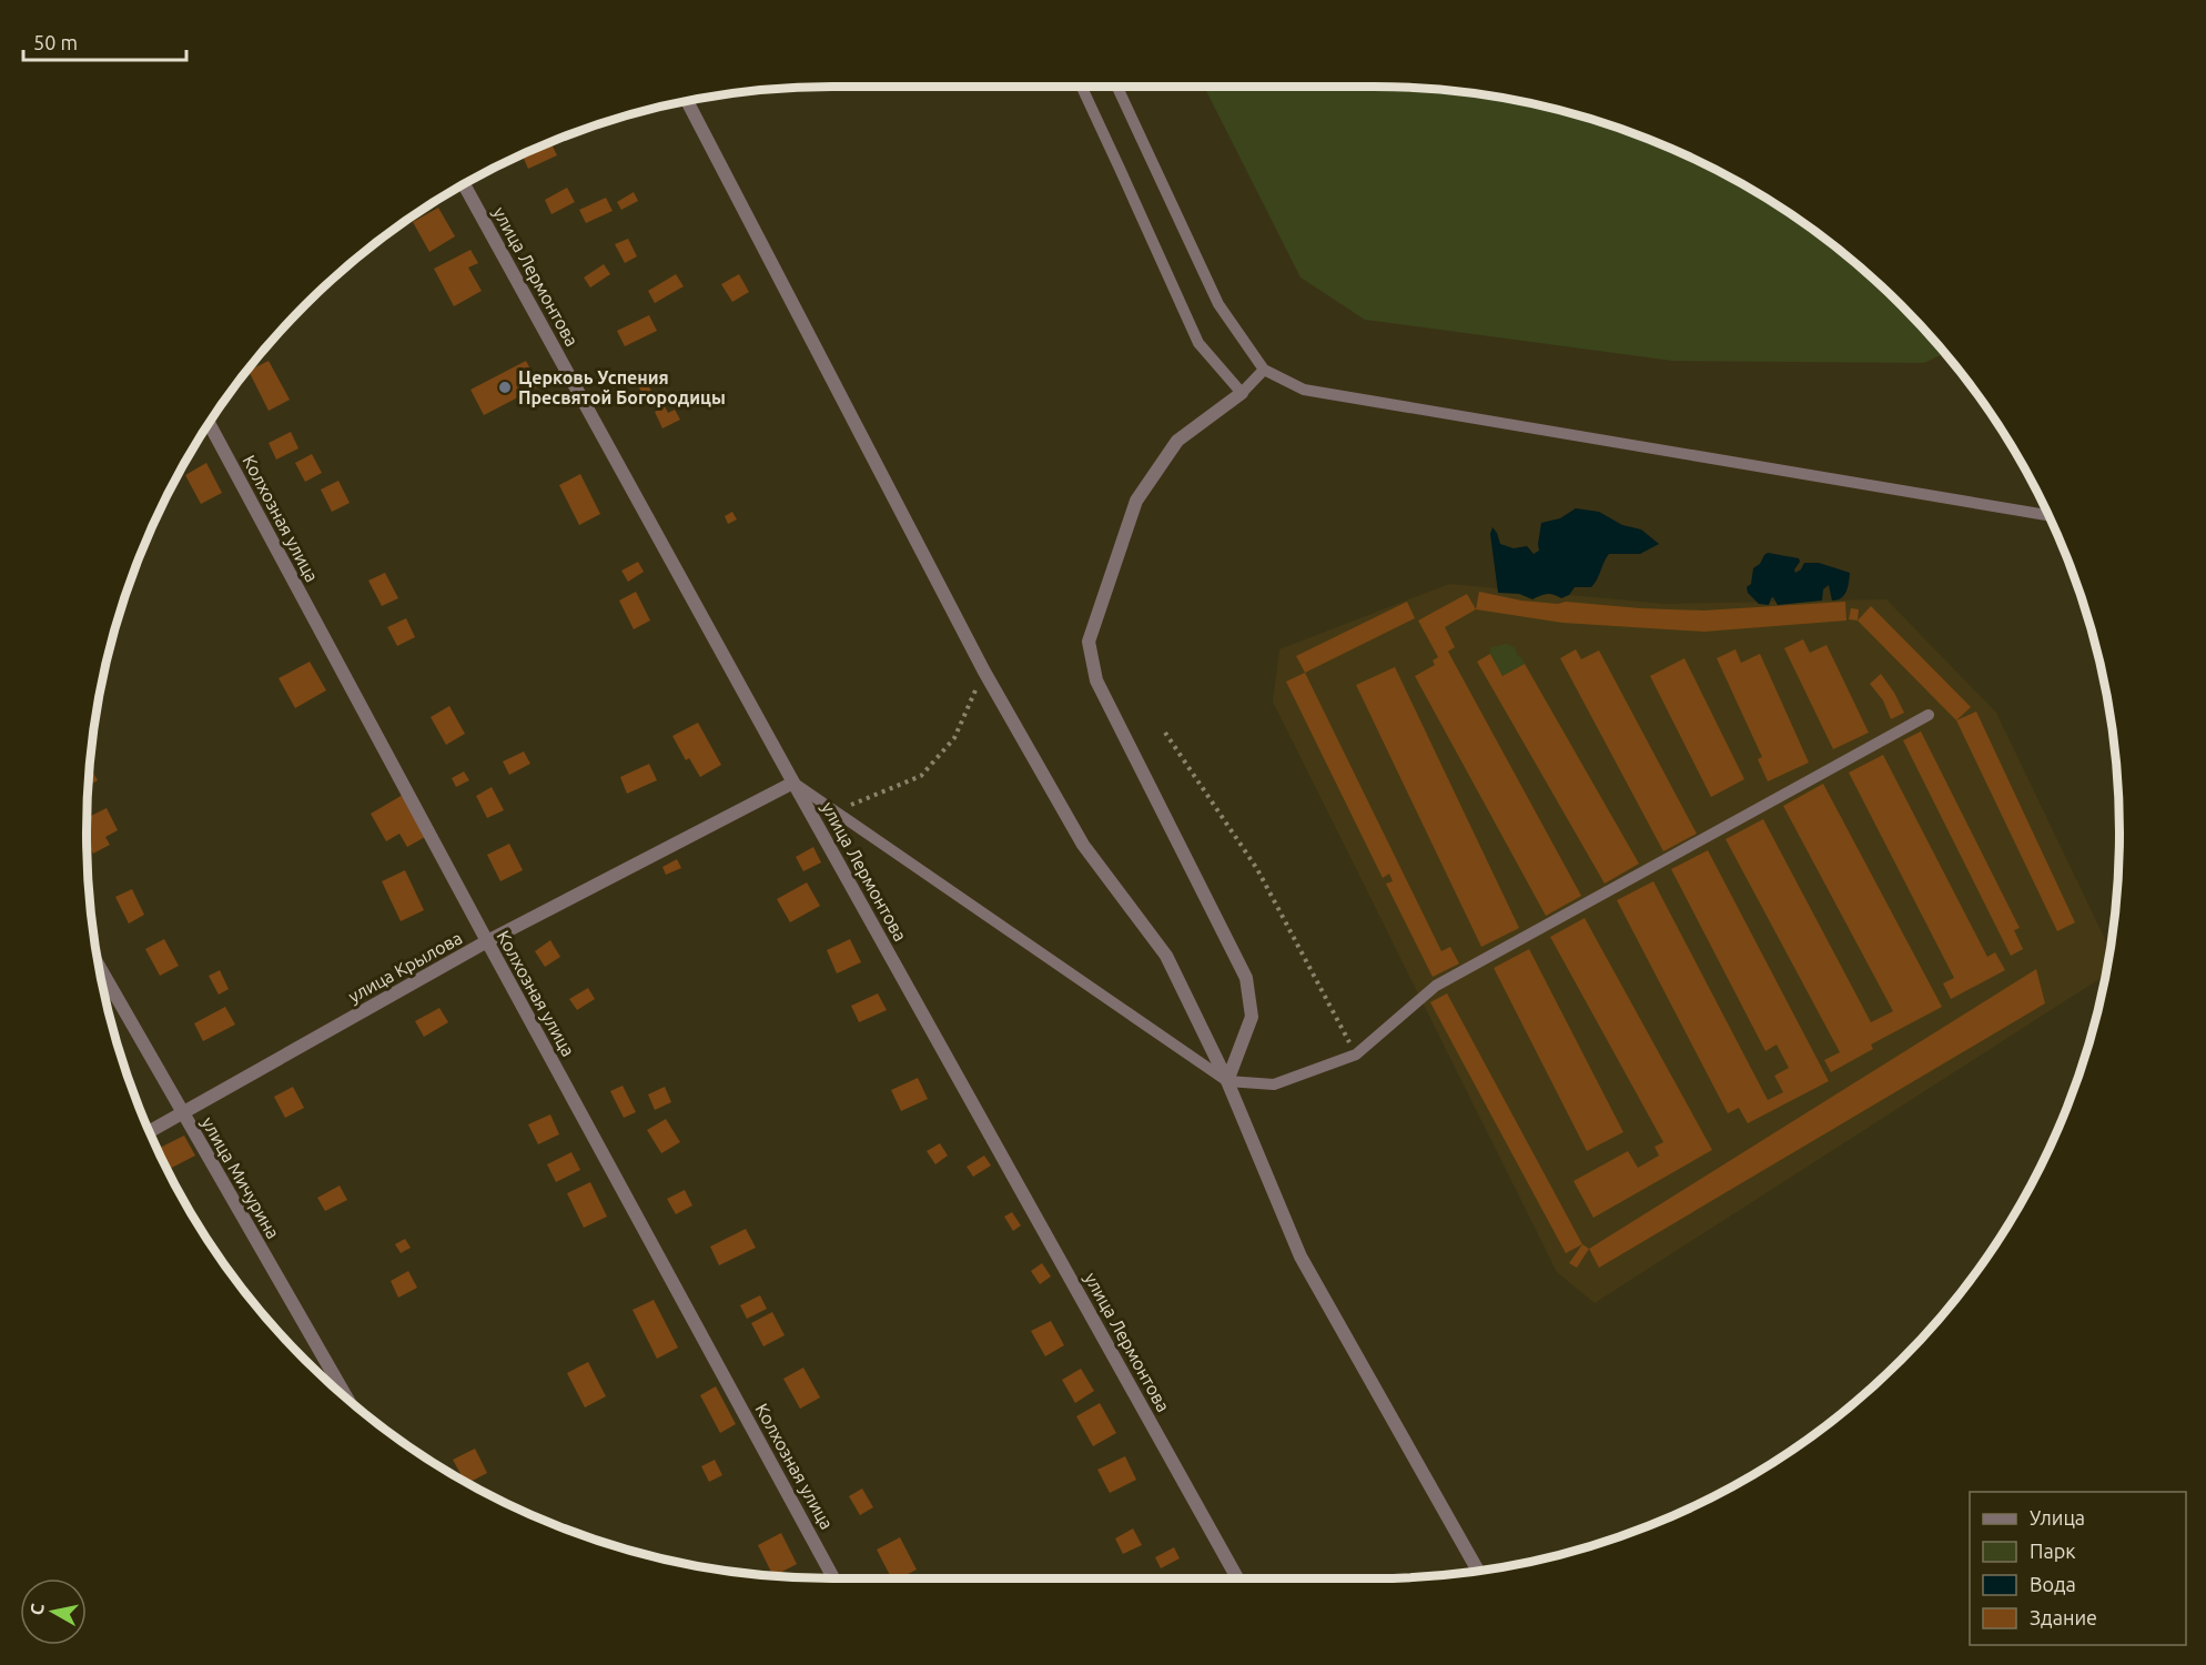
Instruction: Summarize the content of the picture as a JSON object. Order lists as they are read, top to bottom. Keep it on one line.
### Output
{"streets":{"street":["улица Лермонтова","Колхозная улица","улица Крылова","улица Мичурина"]},"crossings":[["улица Лермонтова","улица Крылова"],["Колхозная улица","улица Крылова"],["улица Крылова","улица Мичурина"]],"places":["Церковь Успения Пресвятой Богородицы"],"legend":["Улица","Парк","Вода","Здание"],"scale_bar":"50 m","north":"left"}
